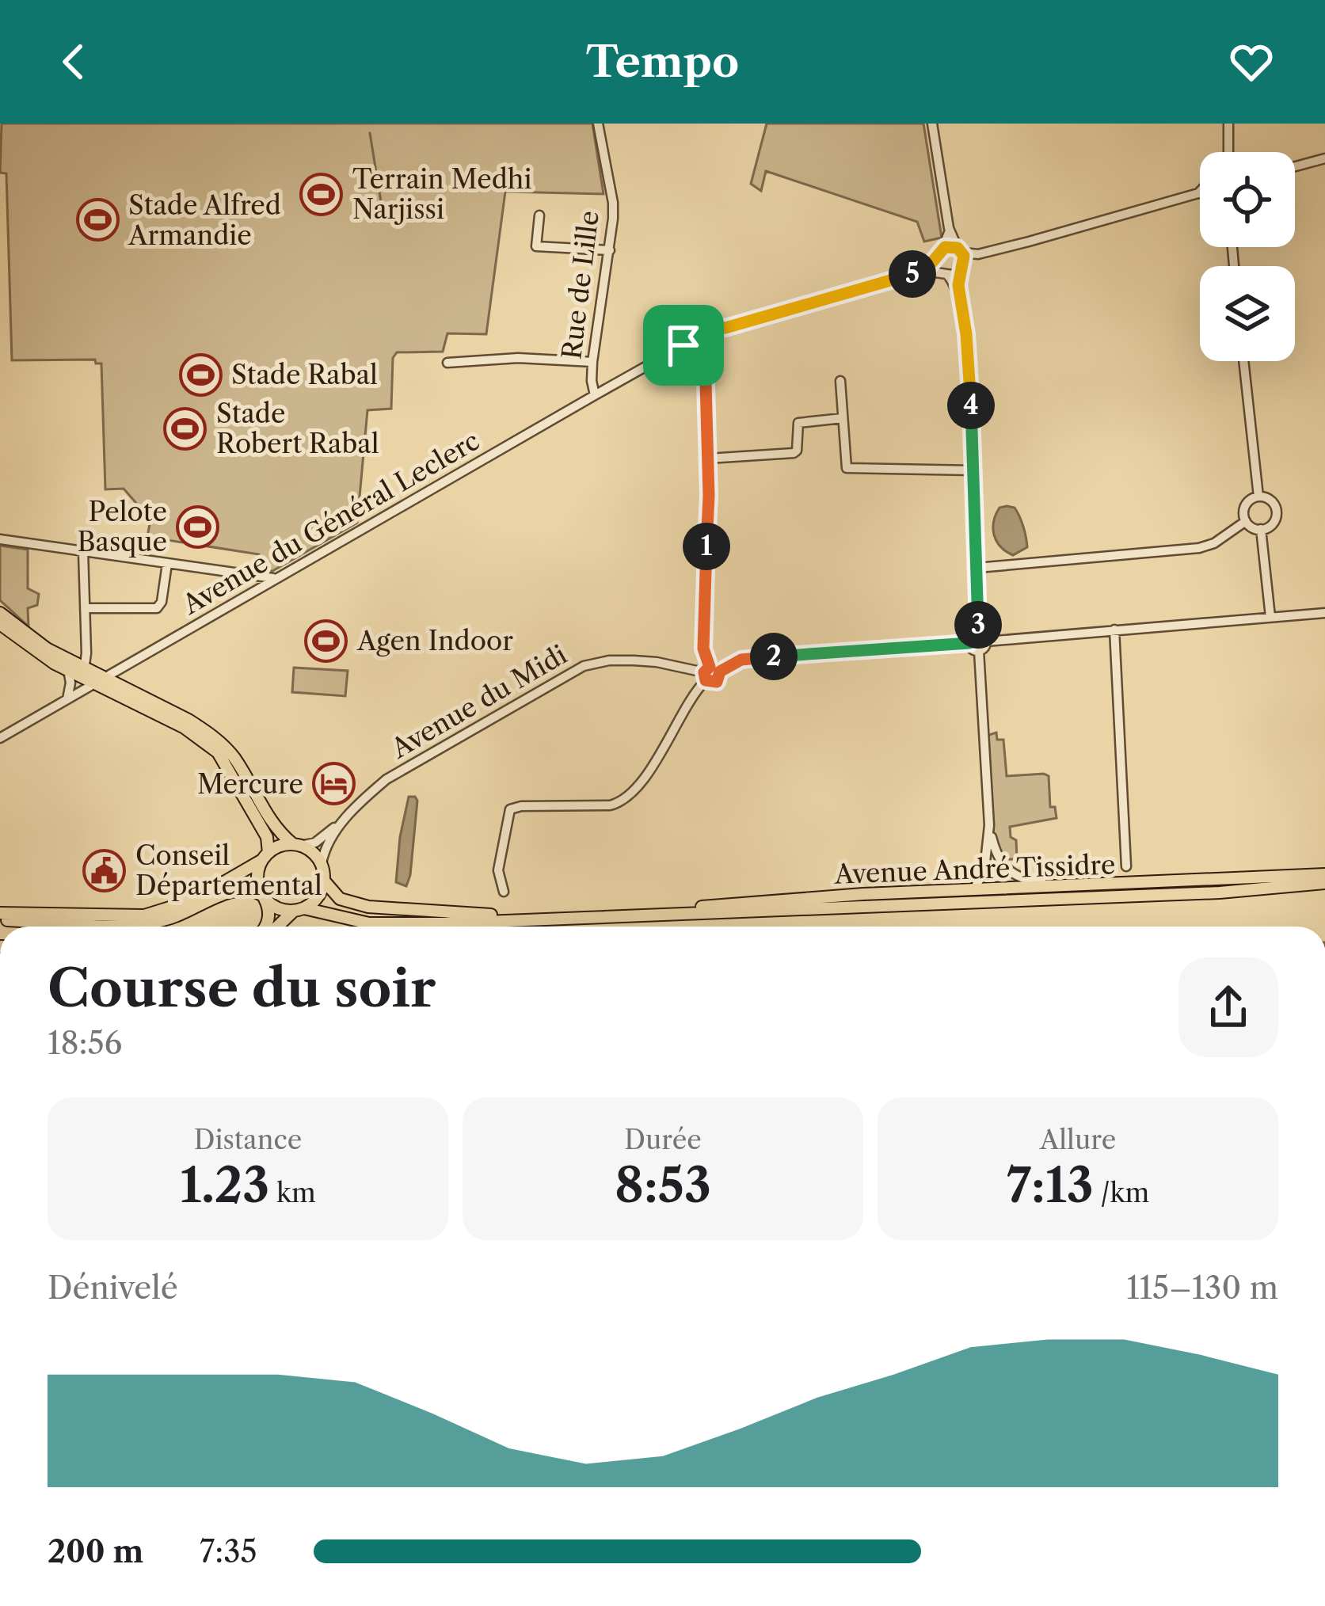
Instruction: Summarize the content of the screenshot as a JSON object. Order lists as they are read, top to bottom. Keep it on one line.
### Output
{"streets":{"main road":["Avenue André Tissidre"],"street":["Rue de Lille","Avenue du Général Leclerc","Avenue du Midi"]},"crossings":[["Rue de Lille","Avenue du Général Leclerc"],["Avenue du Midi","Avenue André Tissidre"]],"places":{"sports":["Terrain Medhi Narjissi","Stade Alfred Armandie","Stade Rabal","Stade Robert Rabal","Pelote Basque","Agen Indoor"],"hotel":["Mercure"],"public building":["Conseil Départemental"]},"page":{"header":"Tempo","pins":["5","4","1","3","2"],"heading":["Course du soir","18:56"],"stats":[["Distance","1.23 km"],["Durée","8:53"],["Allure","7:13 /km"]],"chart":["Dénivelé","115–130 m"],"list":[{"name":"200 m","note":"7:35"}]}}
